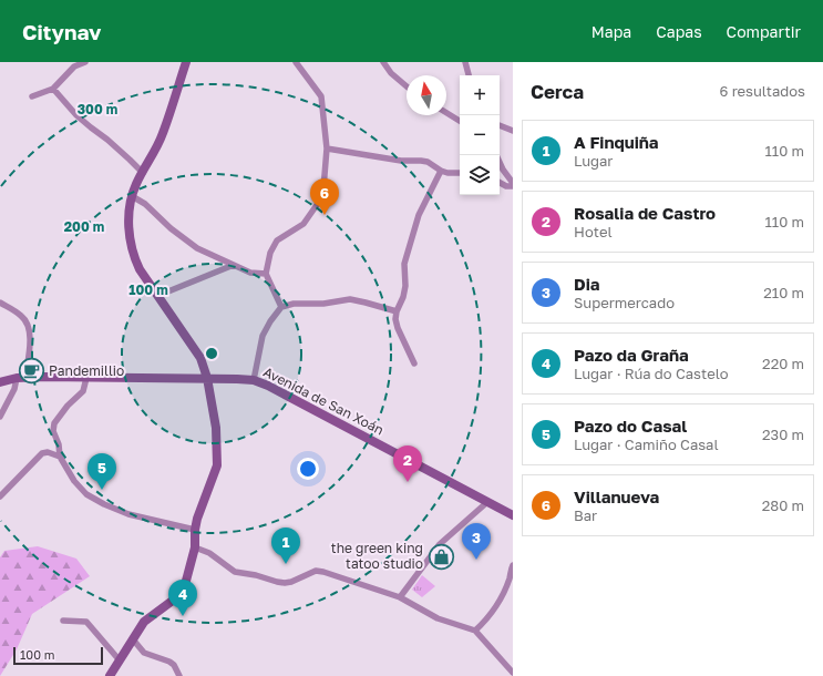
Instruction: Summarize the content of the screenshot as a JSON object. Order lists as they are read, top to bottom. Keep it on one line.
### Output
{"streets":{"street":["Avenida de San Xoán"]},"places":{"cafe":["Pandemillio"],"shop":["the green king tatoo studio"]},"scale_bar":"100 m","north":"top","page":{"header":"Citynav","nav":["Mapa","Capas","Compartir"],"heading":["Cerca","6 resultados"],"map_buttons":["+","−"],"list":[{"mark":"1","name":"A Finquiña","note":"Lugar","value":"110 m"},{"mark":"2","name":"Rosalia de Castro","note":"Hotel","value":"110 m"},{"mark":"3","name":"Dia","note":"Supermercado","value":"210 m"},{"mark":"4","name":"Pazo da Graña","note":"Lugar · Rúa do Castelo","value":"220 m"},{"mark":"5","name":"Pazo do Casal","note":"Lugar · Camiño Casal","value":"230 m"},{"mark":"6","name":"Villanueva","note":"Bar","value":"280 m"}],"pins":["6","2","5","3","1","4"],"scale":"100 m"},"rings":["300 m","200 m","100 m"]}
